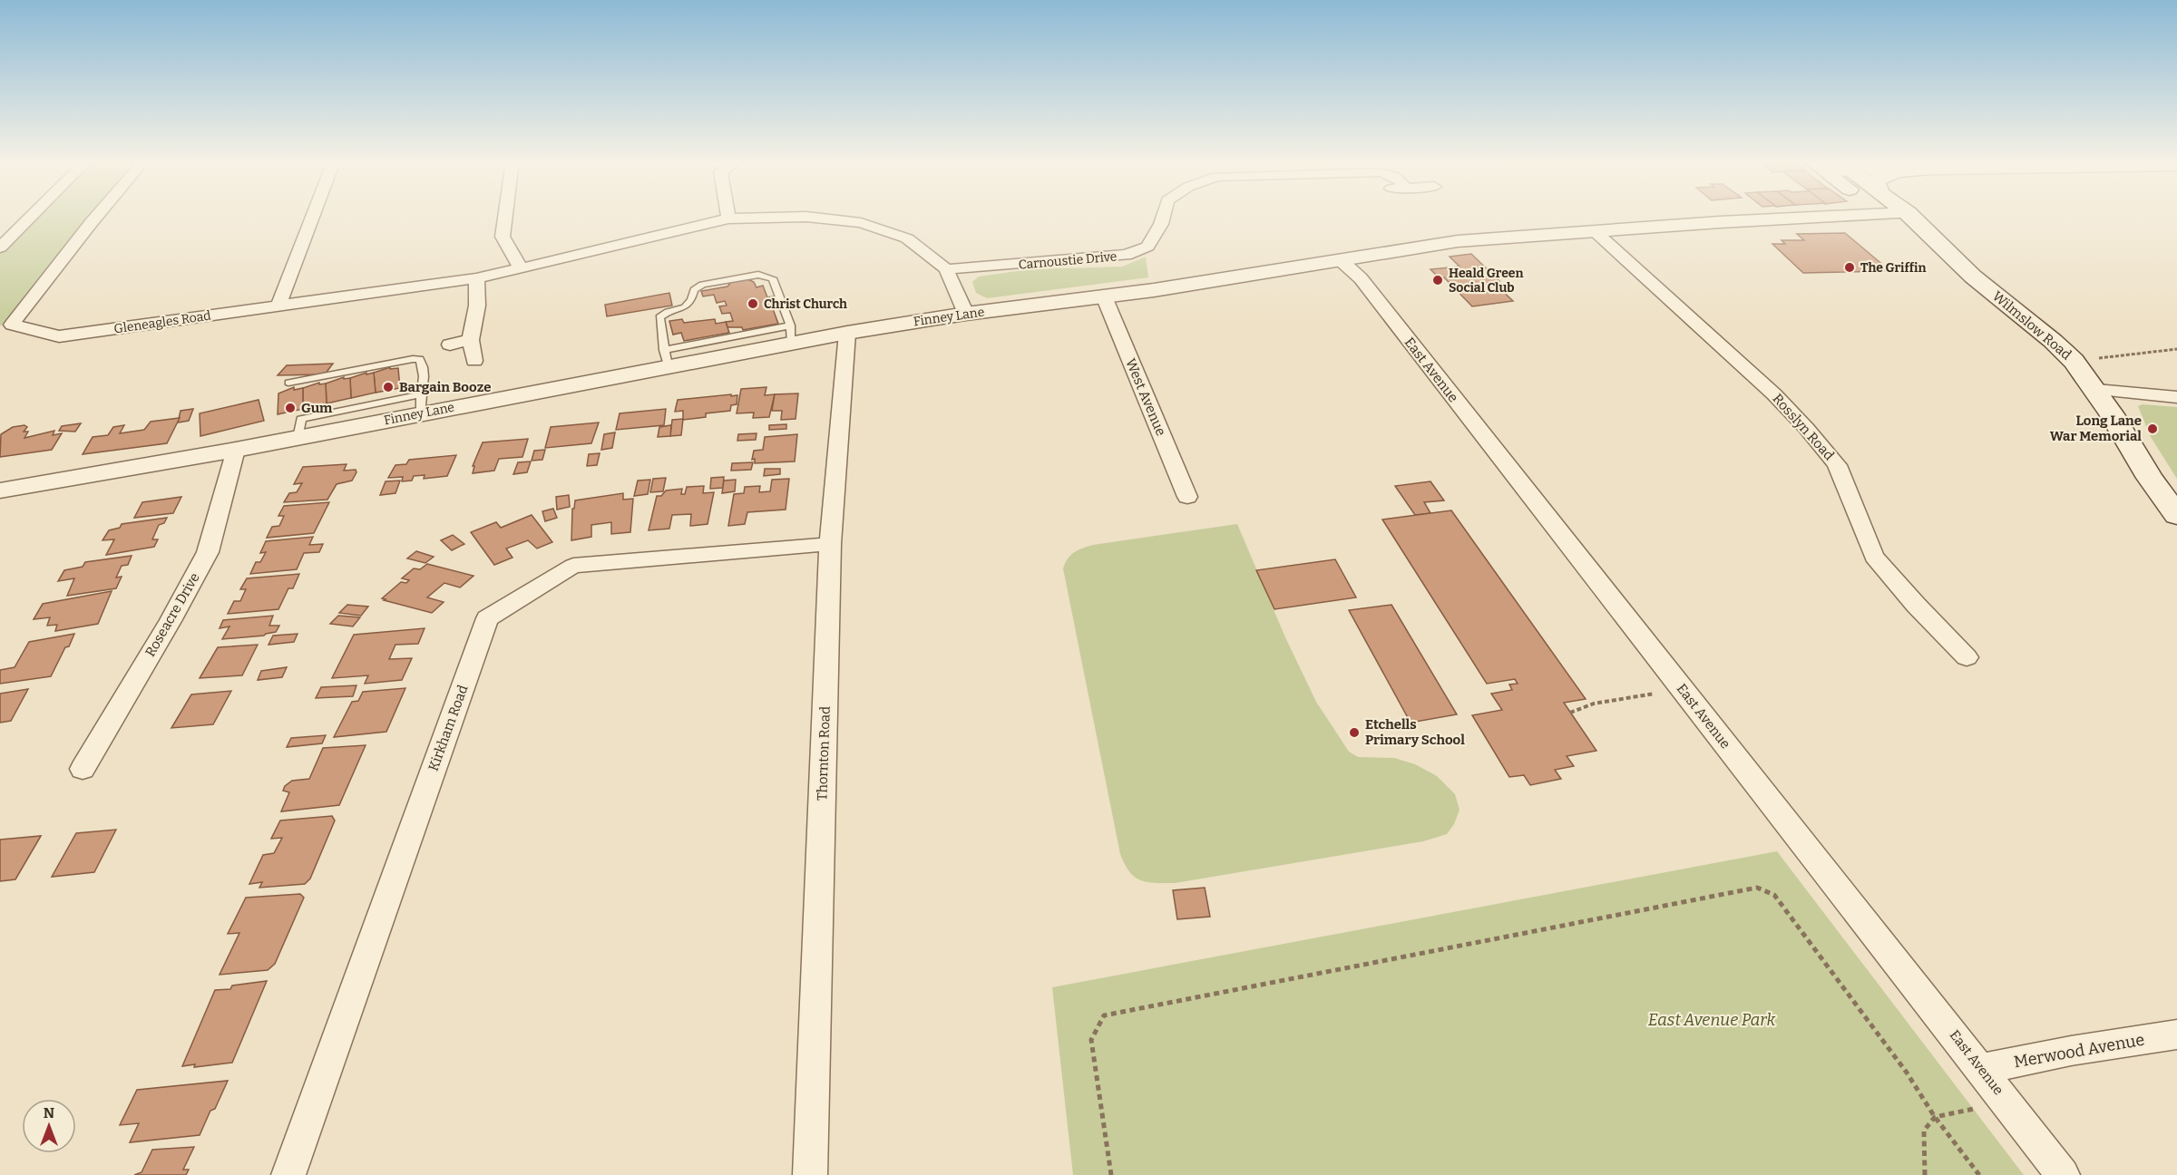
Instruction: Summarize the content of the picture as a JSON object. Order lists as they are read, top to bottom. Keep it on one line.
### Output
{"streets":{"main road":["Wilmslow Road"],"street":["Carnoustie Drive","Finney Lane","Gleneagles Road","East Avenue","West Avenue","Rosslyn Road","Roseacre Drive","Kirkham Road","Thornton Road","Merwood Avenue"]},"crossings":[["Carnoustie Drive","Gleneagles Road"],["Finney Lane","Gleneagles Road"],["Finney Lane","East Avenue"],["Finney Lane","West Avenue"],["Finney Lane","Rosslyn Road"],["Finney Lane","Roseacre Drive"],["Finney Lane","Thornton Road"],["East Avenue","Merwood Avenue"],["Kirkham Road","Thornton Road"]],"parks":["East Avenue Park"],"places":["The Griffin","Heald Green Social Club","Christ Church","Bargain Booze","Gum","Long Lane War Memorial","Etchells Primary School"],"north":"top"}
